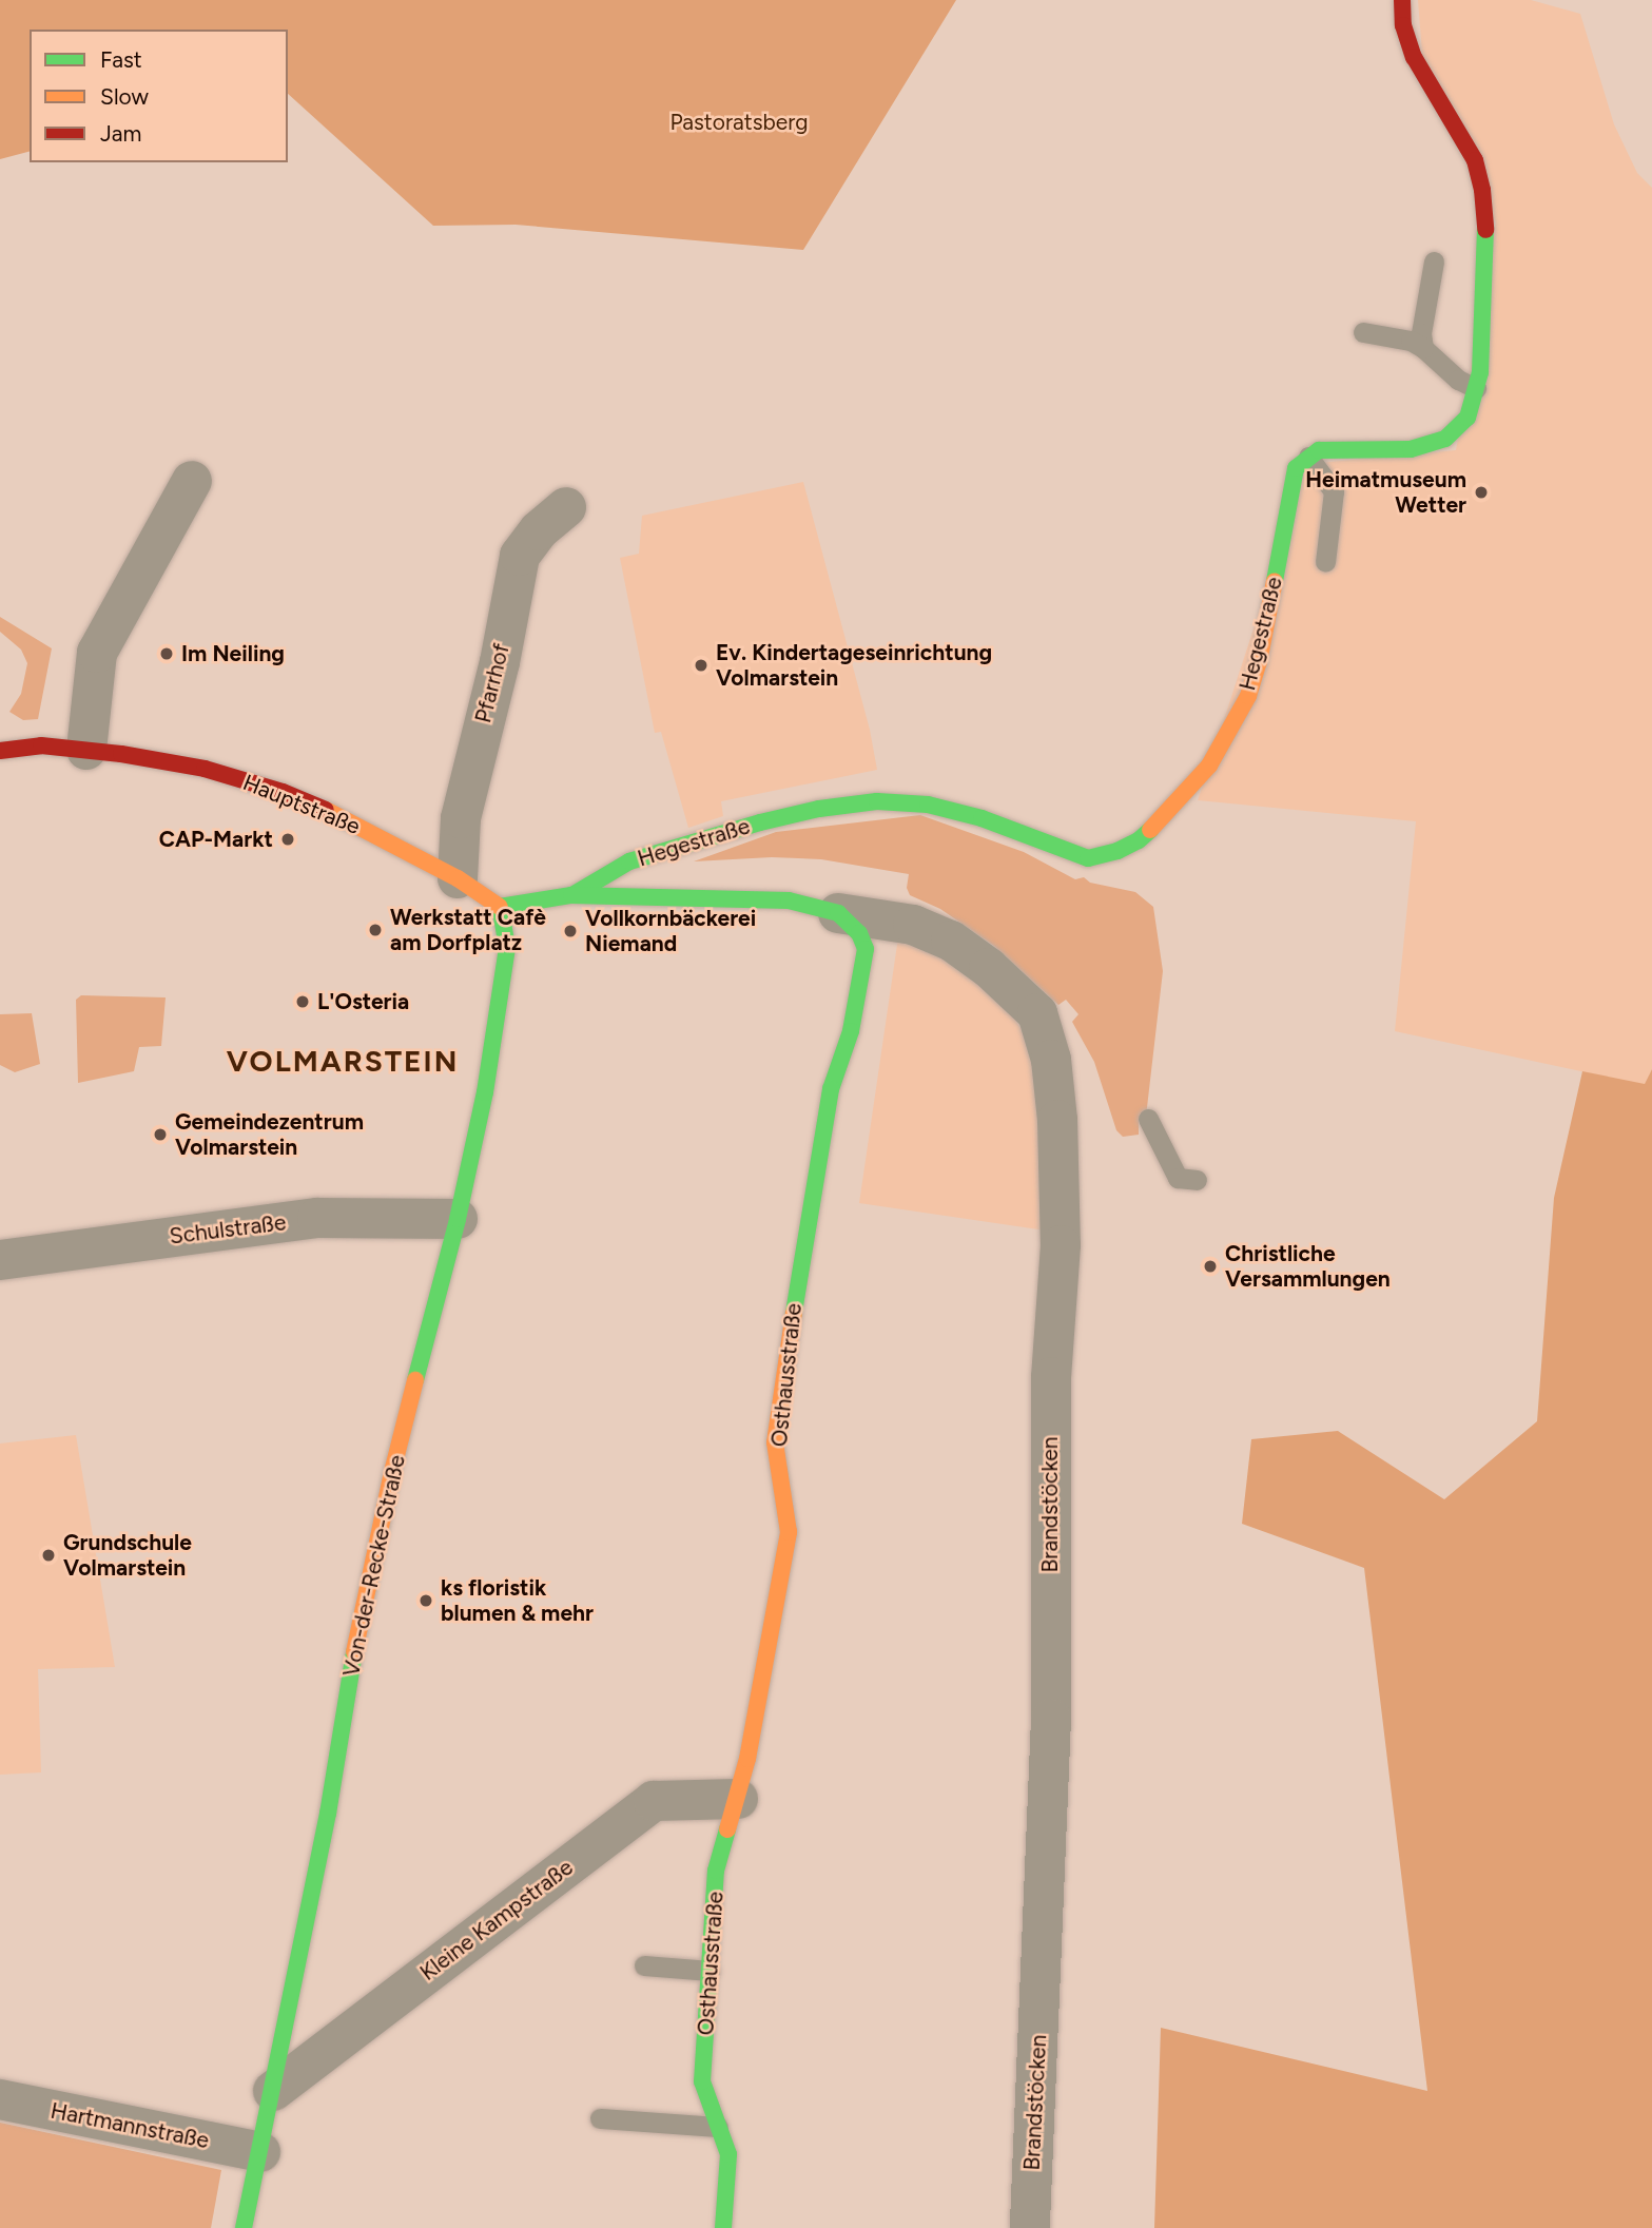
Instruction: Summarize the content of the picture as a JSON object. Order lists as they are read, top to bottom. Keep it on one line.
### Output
{"streets":{"street":["Hegestraße","Pfarrhof","Hauptstraße","Schulstraße","Osthausstraße","Brandstöcken","Von-der-Recke-Straße","Kleine Kampstraße","Hartmannstraße"]},"crossings":[["Pfarrhof","Hauptstraße"],["Hauptstraße","Von-der-Recke-Straße"],["Schulstraße","Von-der-Recke-Straße"],["Osthausstraße","Brandstöcken"],["Osthausstraße","Kleine Kampstraße"],["Von-der-Recke-Straße","Kleine Kampstraße"],["Von-der-Recke-Straße","Hartmannstraße"]],"districts":["VOLMARSTEIN"],"parks":["Pastoratsberg"],"places":["Heimatmuseum Wetter","Im Neiling","Ev. Kindertageseinrichtung Volmarstein","CAP-Markt","Werkstatt Cafè am Dorfplatz","Vollkornbäckerei Niemand","L'Osteria","Gemeindezentrum Volmarstein","Christliche Versammlungen","Grundschule Volmarstein","ks floristik blumen & mehr"],"legend":["Fast","Slow","Jam"]}
